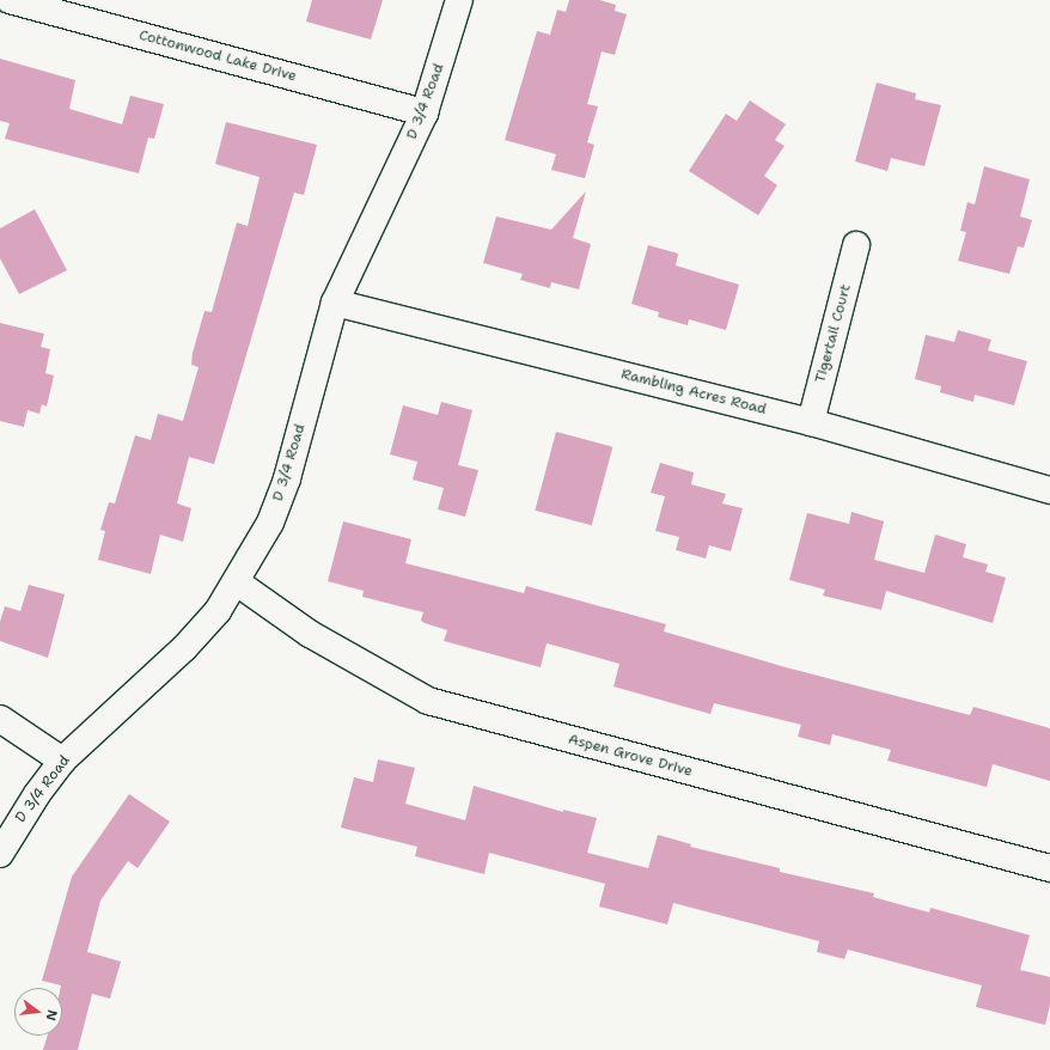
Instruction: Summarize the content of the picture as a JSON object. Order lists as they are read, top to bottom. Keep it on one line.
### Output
{"streets":{"street":["Cottonwood Lake Drive","D 3/4 Road","Tigertail Court","Rambling Acres Road","Aspen Grove Drive"]},"crossings":[["Cottonwood Lake Drive","D 3/4 Road"],["D 3/4 Road","Rambling Acres Road"],["D 3/4 Road","Aspen Grove Drive"],["Tigertail Court","Rambling Acres Road"]],"north":"right"}
